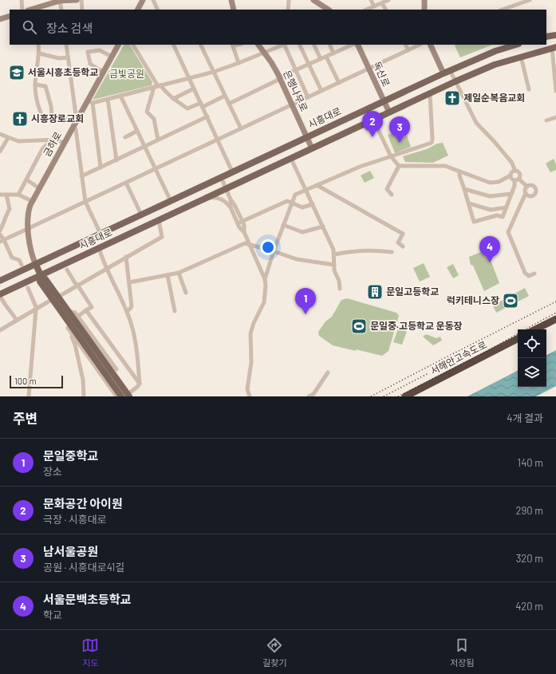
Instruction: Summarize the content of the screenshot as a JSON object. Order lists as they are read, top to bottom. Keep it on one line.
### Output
{"streets":{"highway":["서해안고속도로"],"main road":["독산로","은행나무로","시흥대로","금하로"]},"crossings":[["독산로","시흥대로"],["은행나무로","시흥대로"],["시흥대로","금하로"]],"parks":["금빛공원"],"places":{"school or university":["서울시흥초등학교"],"church":["제일순복음교회","시흥장로교회"],"building":["문일고등학교"],"sports":["럭키테니스장","문일중·고등학교 운동장"]},"scale_bar":"100 m","page":{"search":"장소 검색","pins":["2","3","4","1"],"scale":"100 m","heading":["주변","4개 결과"],"list":[{"mark":"1","name":"문일중학교","note":"장소","value":"140 m"},{"mark":"2","name":"문화공간 아이원","note":"극장 · 시흥대로","value":"290 m"},{"mark":"3","name":"남서울공원","note":"공원 · 시흥대로41길","value":"320 m"},{"mark":"4","name":"서울문백초등학교","note":"학교","value":"420 m"}],"nav":["지도","길찾기","저장됨"]}}
